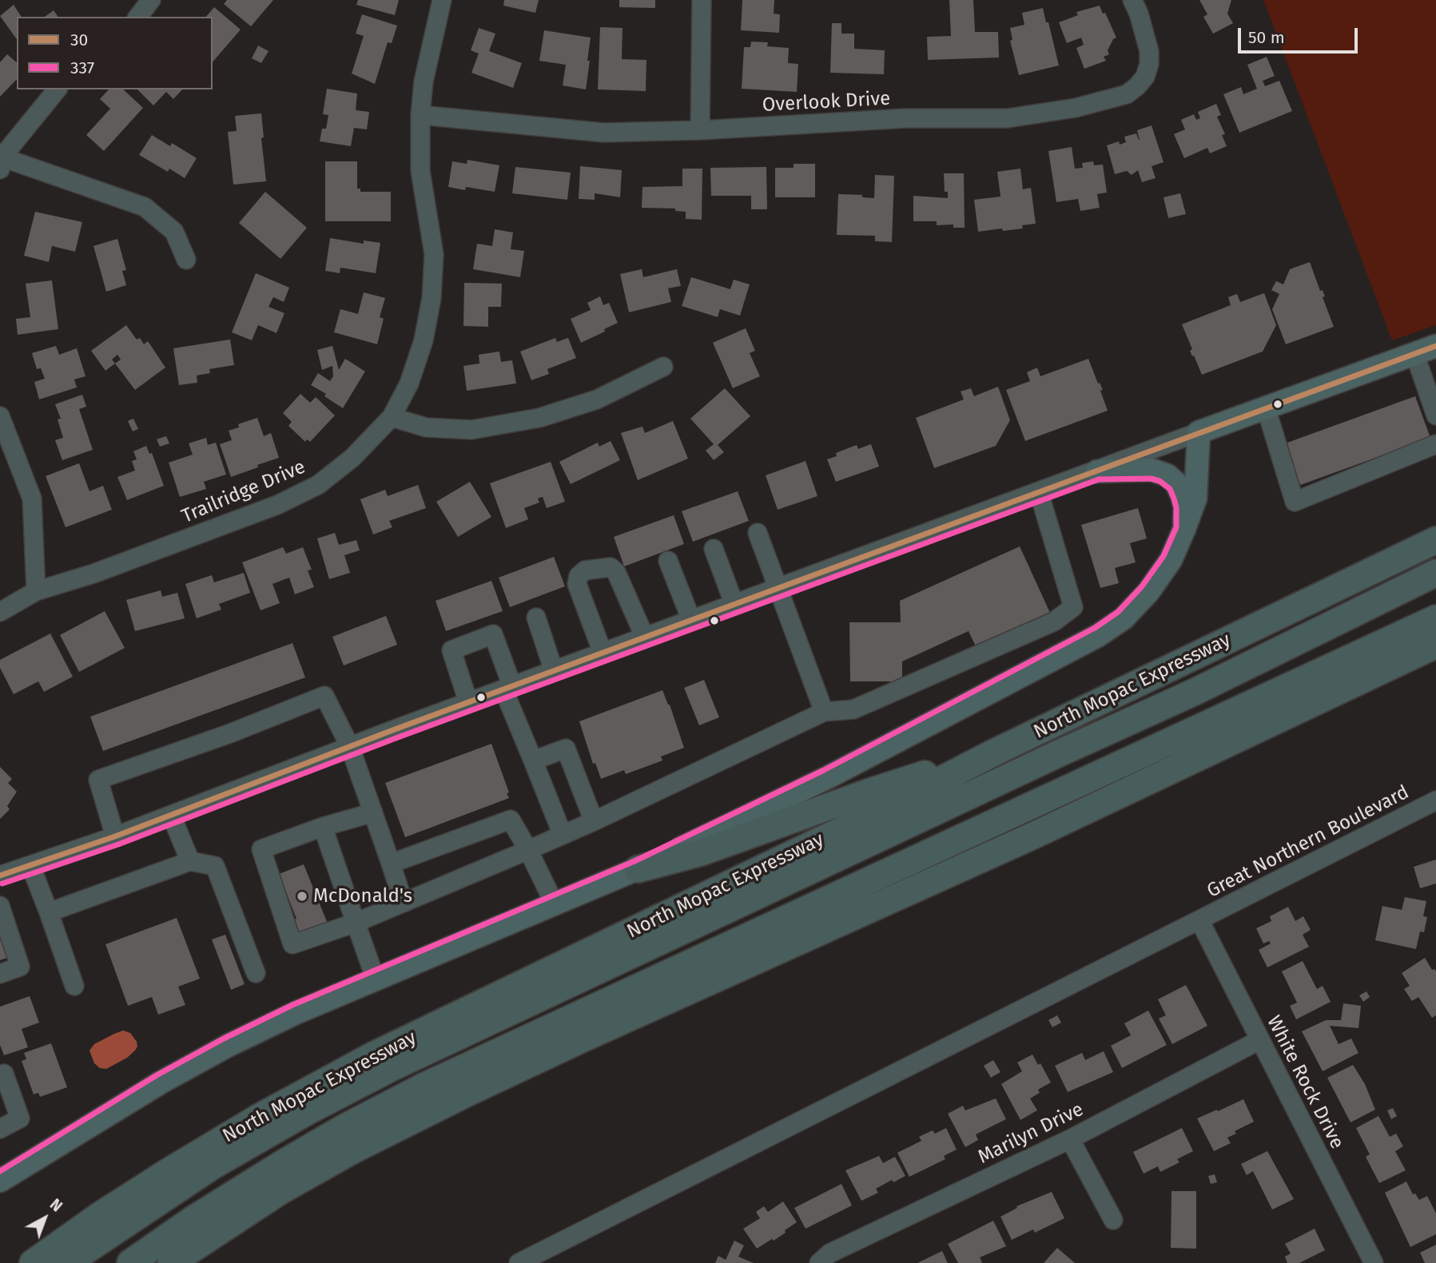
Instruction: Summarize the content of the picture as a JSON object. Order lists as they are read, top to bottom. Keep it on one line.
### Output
{"streets":{"highway":["North Mopac Expressway"],"street":["Overlook Drive","Trailridge Drive","Great Northern Boulevard","White Rock Drive","Marilyn Drive"]},"crossings":[["Overlook Drive","Trailridge Drive"],["Great Northern Boulevard","White Rock Drive"],["White Rock Drive","Marilyn Drive"]],"places":["McDonald's"],"lines":["transit line 30","transit line 337"],"legend":["30","337"],"scale_bar":"50 m","north":"top right"}
